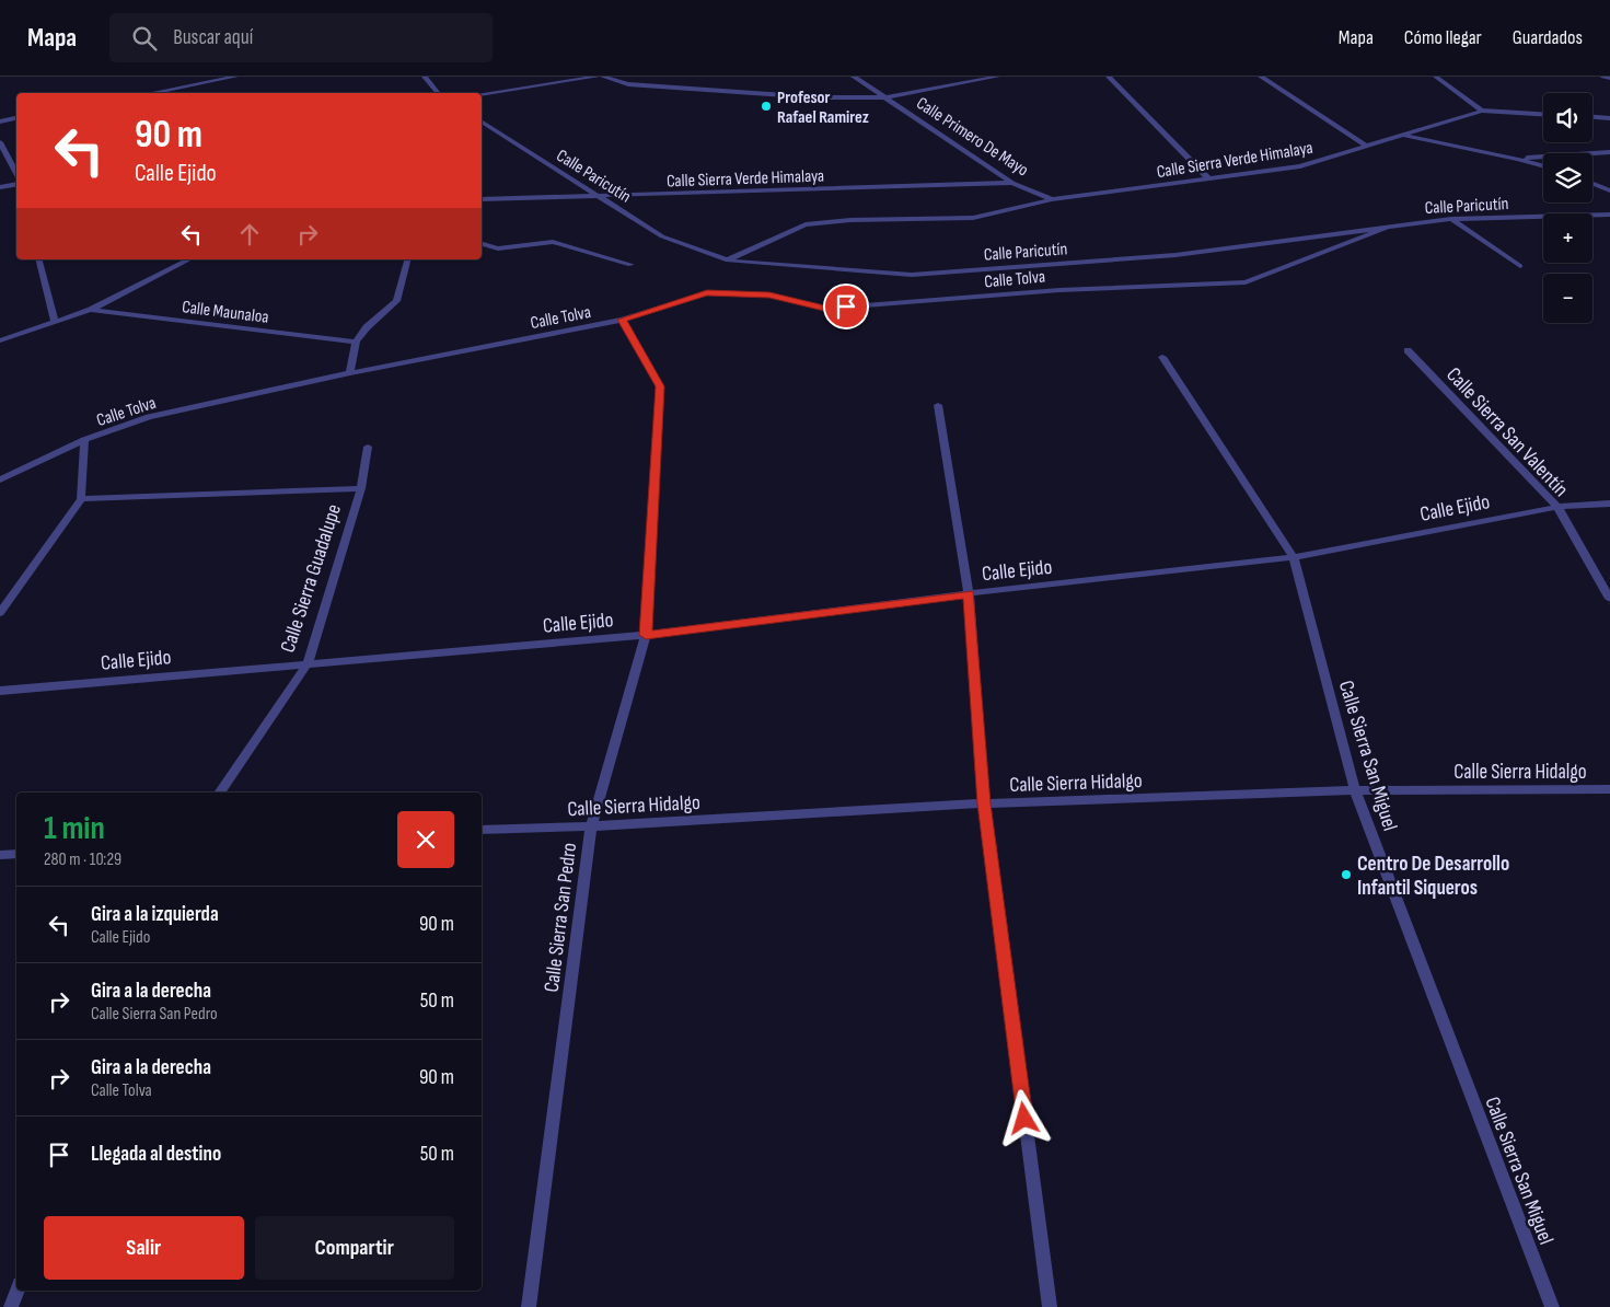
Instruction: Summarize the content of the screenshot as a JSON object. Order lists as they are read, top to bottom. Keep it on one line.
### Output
{"streets":{"street":["Calle Primero De Mayo","Calle Sierra Verde Himalaya","Calle Paricutín","Calle Tolva","Calle Maunaloa","Calle Sierra San Valentín","Calle Ejido","Calle Sierra Guadalupe","Calle Sierra San Miguel","Calle Sierra Hidalgo","Calle Sierra San Pedro"]},"crossings":[["Calle Primero De Mayo","Calle Sierra Verde Himalaya"],["Calle Sierra Verde Himalaya","Calle Paricutín"],["Calle Paricutín","Calle Tolva"],["Calle Tolva","Calle Sierra San Pedro"],["Calle Sierra San Valentín","Calle Ejido"],["Calle Ejido","Calle Sierra Guadalupe"],["Calle Ejido","Calle Sierra San Miguel"],["Calle Ejido","Calle Sierra San Pedro"],["Calle Sierra San Miguel","Calle Sierra Hidalgo"],["Calle Sierra Hidalgo","Calle Sierra San Pedro"]],"places":["Profesor Rafael Ramirez","Centro De Desarrollo Infantil Siqueros"],"page":{"header":"Mapa","search":"Buscar aquí","nav":["Mapa","Cómo llegar","Guardados"],"map_buttons":["+","−"],"turn":["90 m","Calle Ejido"],"heading":["1 min","280 m · 10:29"],"list":[{"name":"Gira a la izquierda","note":"Calle Ejido","value":"90 m"},{"name":"Gira a la derecha","note":"Calle Sierra San Pedro","value":"50 m"},{"name":"Gira a la derecha","note":"Calle Tolva","value":"90 m"},{"name":"Llegada al destino","value":"50 m"}],"buttons":["Salir","Compartir"]}}
